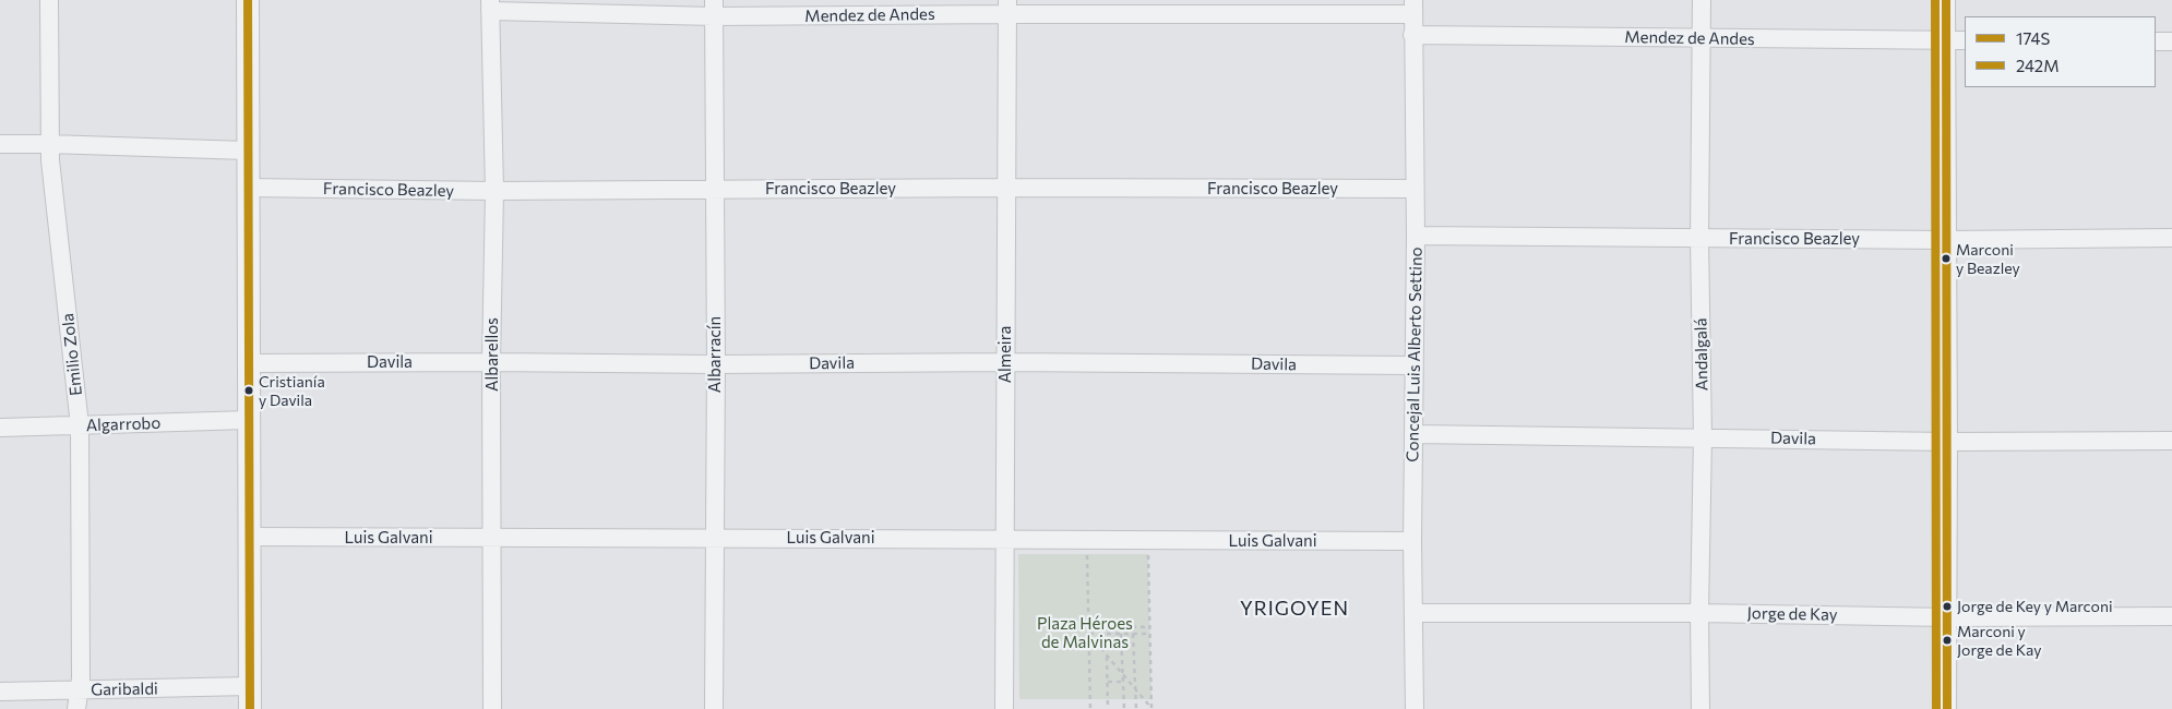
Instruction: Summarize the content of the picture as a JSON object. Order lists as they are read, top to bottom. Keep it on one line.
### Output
{"streets":{"street":["Mendez de Andes","Francisco Beazley","Emilio Zola","Albarellos","Albarracín","Almeira","Concejal Luis Alberto Settino","Andalgalá","Davila","Algarrobo","Luis Galvani","Jorge de Kay","Garibaldi"]},"crossings":[["Mendez de Andes","Albarellos"],["Mendez de Andes","Albarracín"],["Mendez de Andes","Almeira"],["Mendez de Andes","Concejal Luis Alberto Settino"],["Mendez de Andes","Andalgalá"],["Francisco Beazley","Albarellos"],["Francisco Beazley","Albarracín"],["Francisco Beazley","Almeira"],["Francisco Beazley","Concejal Luis Alberto Settino"],["Francisco Beazley","Andalgalá"],["Emilio Zola","Algarrobo"],["Emilio Zola","Garibaldi"],["Albarellos","Davila"],["Albarellos","Luis Galvani"],["Albarracín","Davila"],["Albarracín","Luis Galvani"],["Almeira","Davila"],["Almeira","Luis Galvani"],["Concejal Luis Alberto Settino","Davila"],["Concejal Luis Alberto Settino","Luis Galvani"],["Concejal Luis Alberto Settino","Jorge de Kay"],["Andalgalá","Davila"],["Andalgalá","Jorge de Kay"]],"districts":["YRIGOYEN"],"parks":["Plaza Héroes de Malvinas"],"places":["Marconi y Beazley","Cristianía y Davila","Jorge de Key y Marconi","Marconi y Jorge de Kay"],"lines":["transit line 174S","transit line 242M"],"legend":["174S","242M"]}
